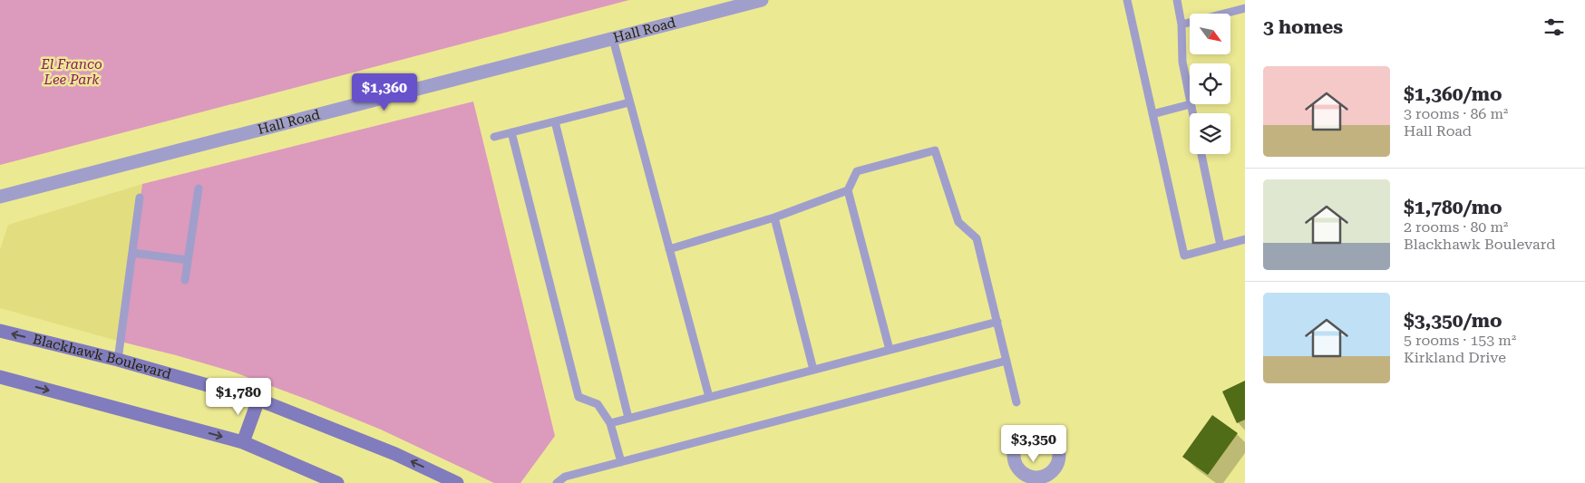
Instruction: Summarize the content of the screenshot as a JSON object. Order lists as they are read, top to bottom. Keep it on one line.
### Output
{"streets":{"main road":["Blackhawk Boulevard"],"street":["Hall Road"]},"parks":["El Franco Lee Park"],"north":"bottom right","page":{"heading":"3 homes","list":[{"name":"$1,360/mo","note":"3 rooms · 86 m² · Hall Road"},{"name":"$1,780/mo","note":"2 rooms · 80 m² · Blackhawk Boulevard"},{"name":"$3,350/mo","note":"5 rooms · 153 m² · Kirkland Drive"}],"price":["$1,360","$1,780","$3,350"]}}
